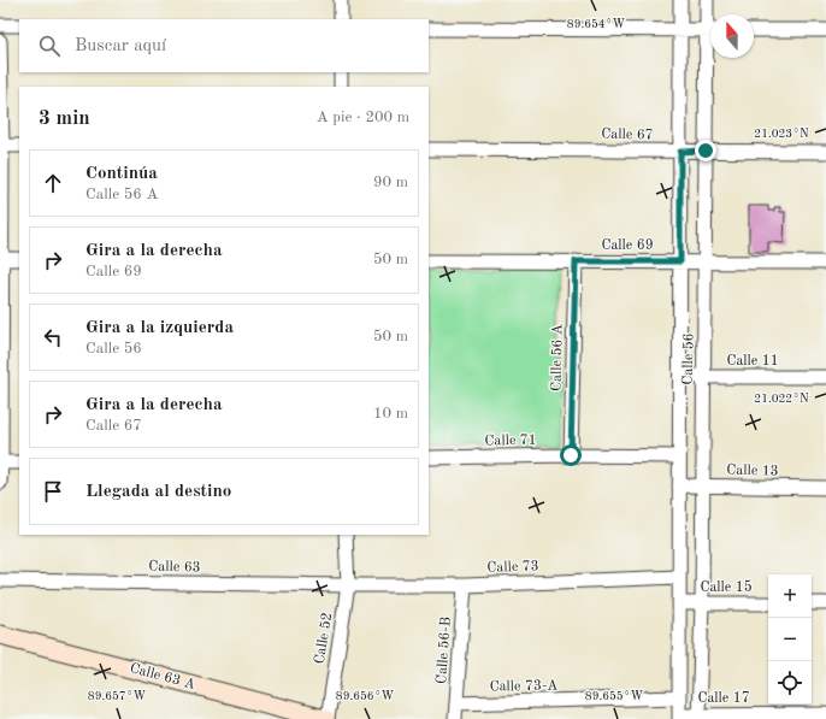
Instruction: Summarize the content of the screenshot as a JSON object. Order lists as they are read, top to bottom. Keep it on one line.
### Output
{"streets":{"street":["Calle 67","Calle 69","Calle 56 A","Calle 56","Calle 11","Calle 71","Calle 13","Calle 63","Calle 73","Calle 15","Calle 52","Calle 56-B","Calle 63 A","Calle 73-A","Calle 17"]},"crossings":[["Calle 67","Calle 56"],["Calle 69","Calle 56 A"],["Calle 69","Calle 56"],["Calle 56 A","Calle 71"],["Calle 56","Calle 11"],["Calle 56","Calle 71"],["Calle 56","Calle 13"],["Calle 56","Calle 73"],["Calle 56","Calle 15"],["Calle 56","Calle 73-A"],["Calle 56","Calle 17"],["Calle 63","Calle 73"],["Calle 63","Calle 52"],["Calle 73","Calle 52"],["Calle 73","Calle 56-B"],["Calle 52","Calle 63 A"],["Calle 56-B","Calle 73-A"]],"north":"top","page":{"search":"Buscar aquí","heading":["3 min","A pie · 200 m"],"list":[["Continúa","Calle 56 A","90 m"],["Gira a la derecha","Calle 69","50 m"],["Gira a la izquierda","Calle 56","50 m"],["Gira a la derecha","Calle 67","10 m"],"Llegada al destino"],"map_buttons":["+","−"]},"coordinates":["89.654°W","21.023°N","21.022°N","89.657°W","89.656°W","89.655°W"]}
